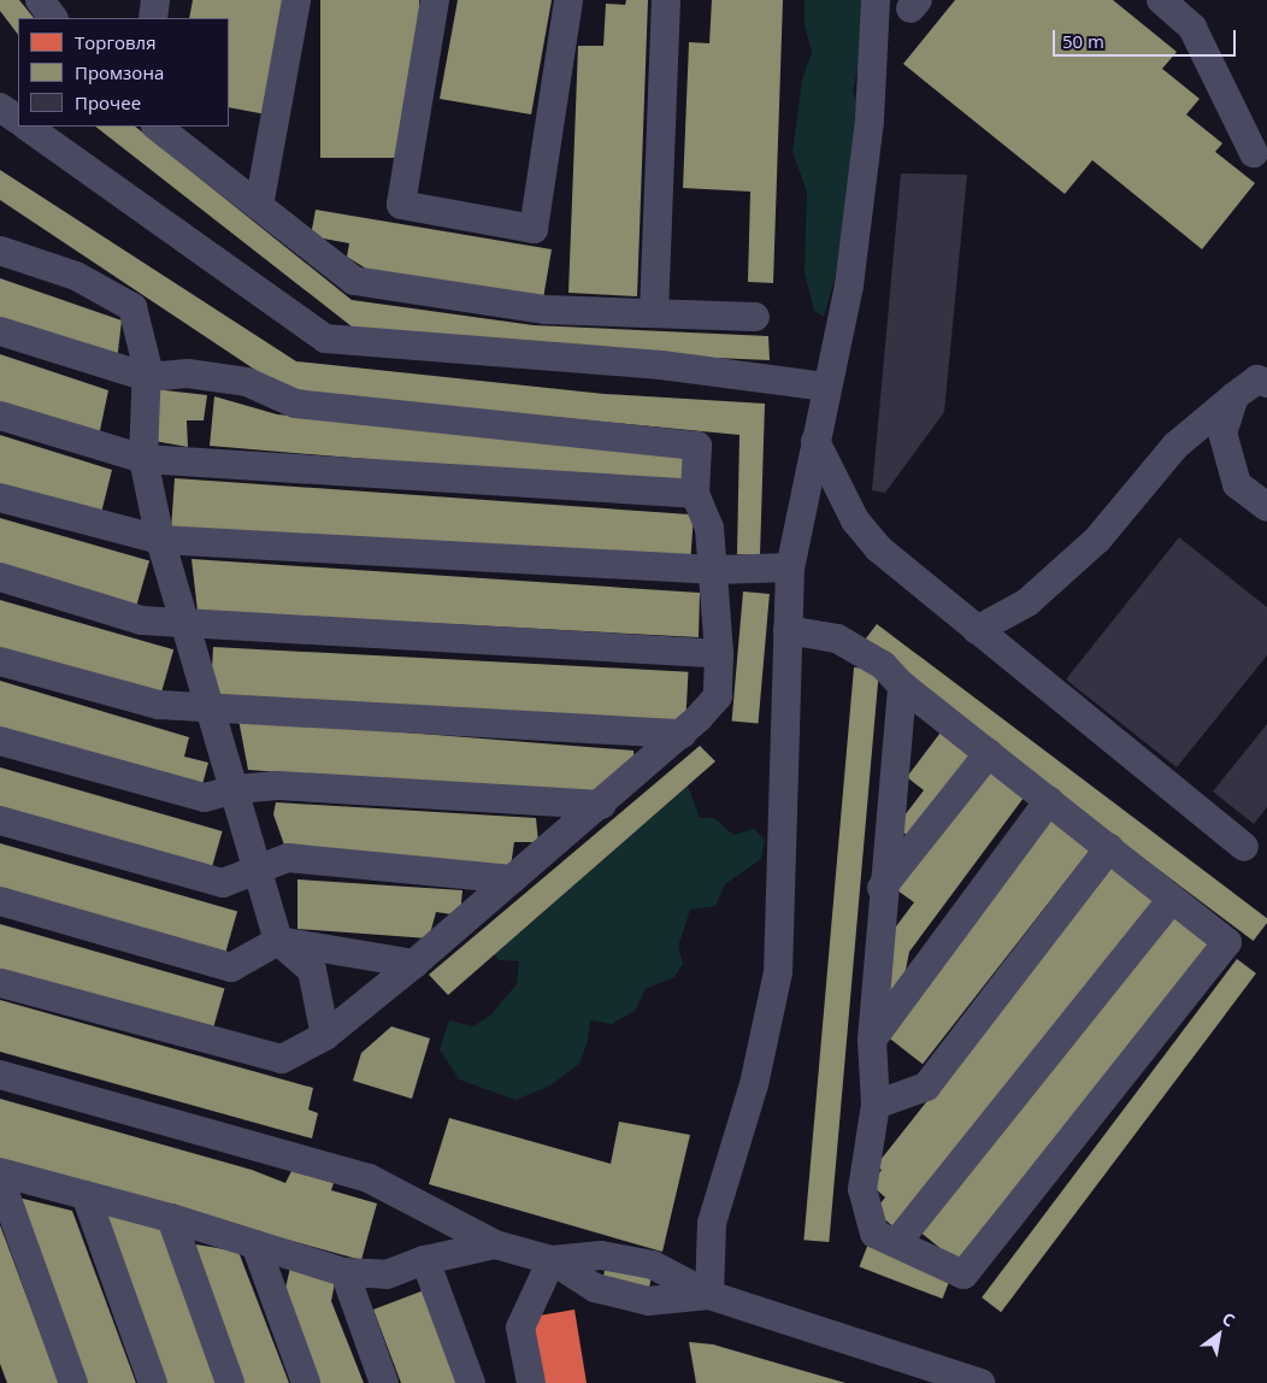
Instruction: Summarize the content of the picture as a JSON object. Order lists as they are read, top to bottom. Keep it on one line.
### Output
{"legend":["Торговля","Промзона","Прочее"],"scale_bar":"50 m","north":"top right"}
